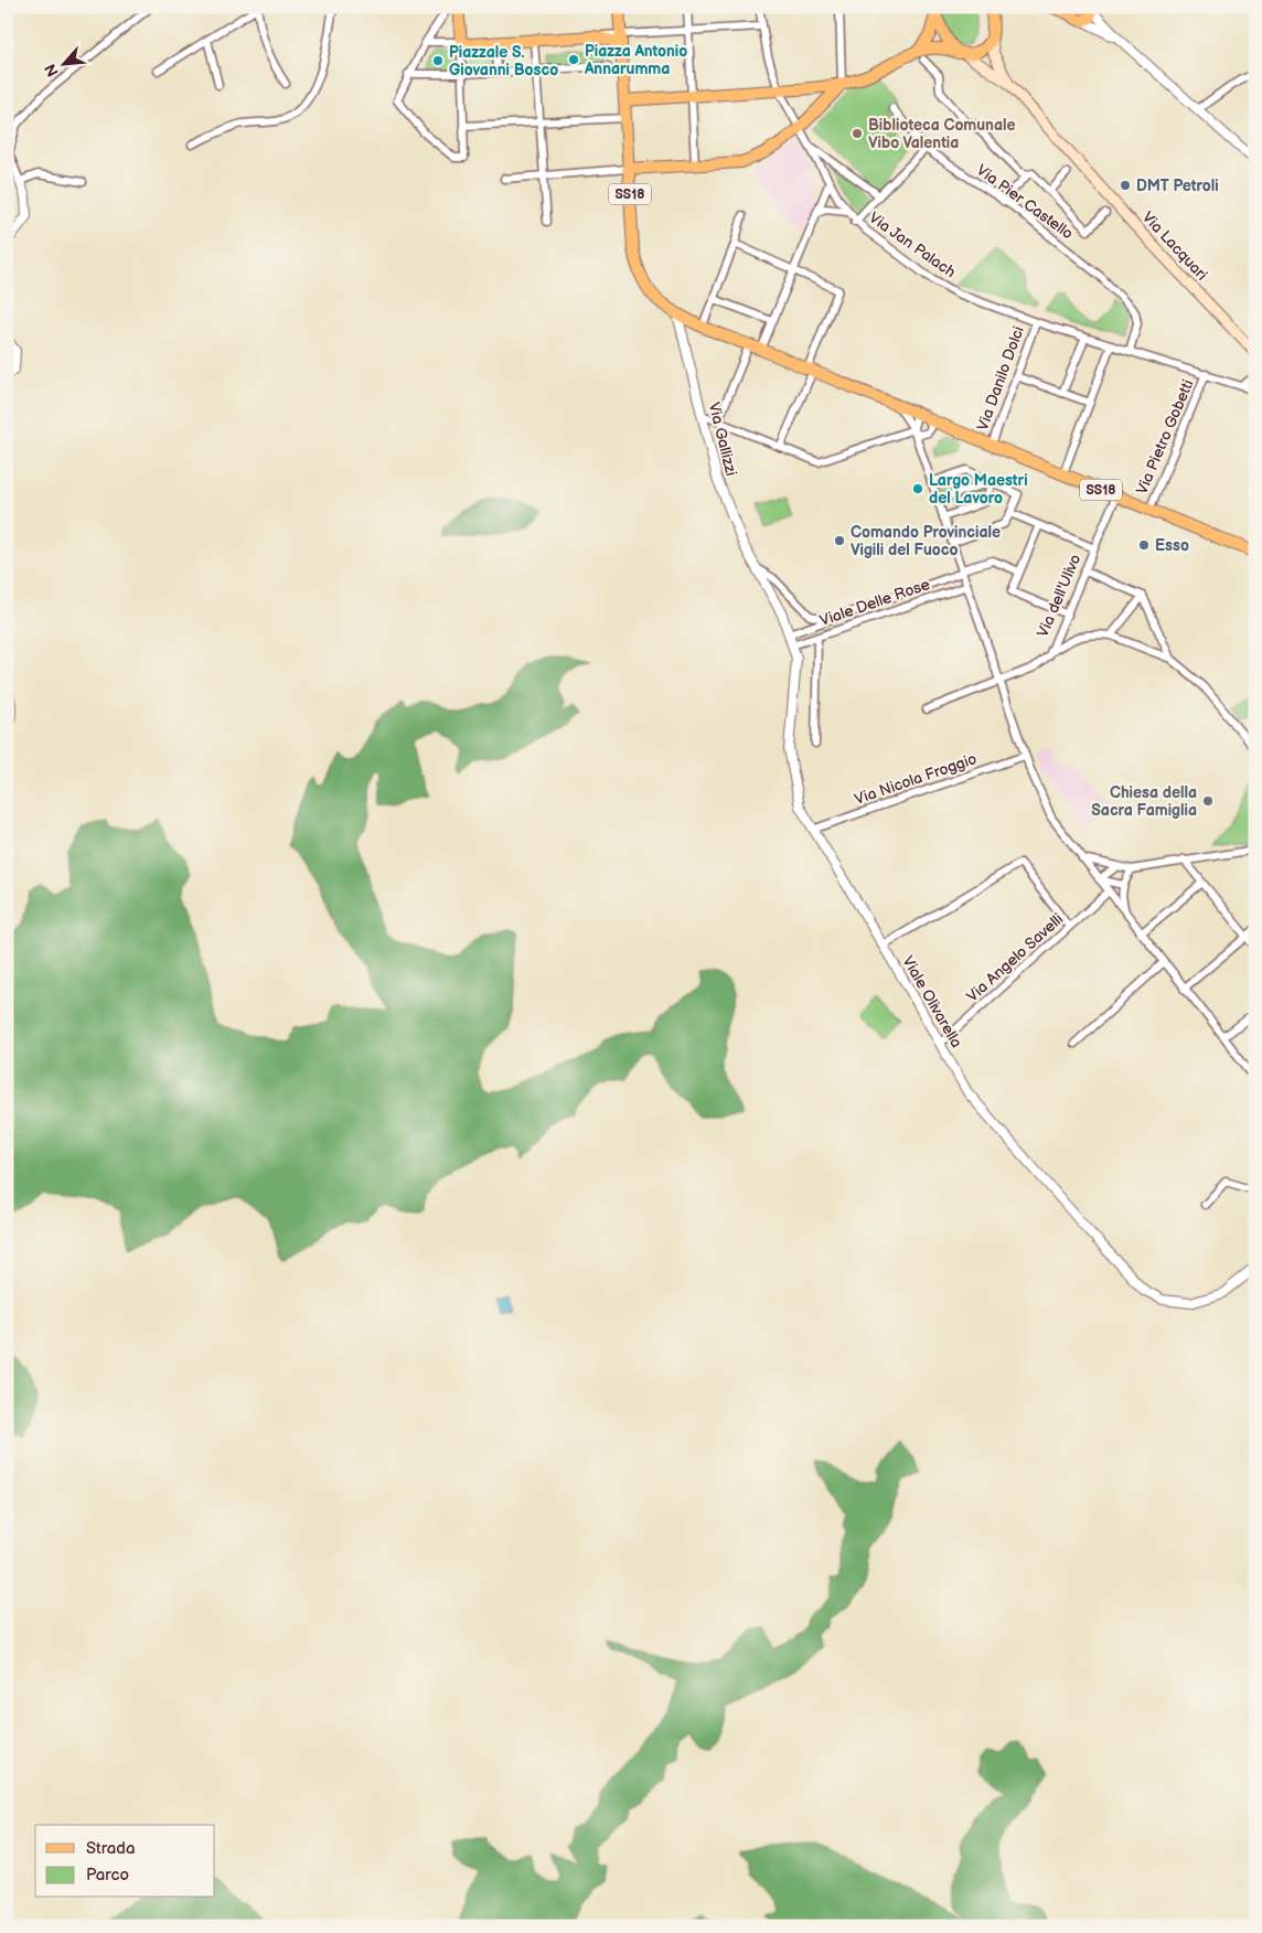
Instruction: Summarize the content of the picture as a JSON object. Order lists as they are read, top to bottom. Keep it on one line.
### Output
{"streets":{"main road":["SS18","Via Lacquari"],"street":["Via Pier Castello","Via Jan Palach","Via Danilo Dolci","Via Pietro Gobetti","Via Gallizzi","Via dell'Ulivo","Viale Delle Rose","Via Nicola Froggio","Via Angelo Savelli","Viale Olivarella"]},"crossings":[["SS18","Via Danilo Dolci"],["SS18","Via Pietro Gobetti"],["SS18","Via Gallizzi"],["SS18","Via dell'Ulivo"],["Via Pier Castello","Via Jan Palach"],["Via Jan Palach","Via Danilo Dolci"],["Via Jan Palach","Via Pietro Gobetti"],["Via Gallizzi","Viale Olivarella"],["Viale Delle Rose","Viale Olivarella"],["Via Nicola Froggio","Viale Olivarella"],["Via Angelo Savelli","Viale Olivarella"]],"places":["Piazza Antonio Annarumma","Piazzale S. Giovanni Bosco","Biblioteca Comunale Vibo Valentia","DMT Petroli","Largo Maestri del Lavoro","Comando Provinciale Vigili del Fuoco","Esso","Chiesa della Sacra Famiglia"],"legend":["Strada","Parco"],"north":"bottom left"}
